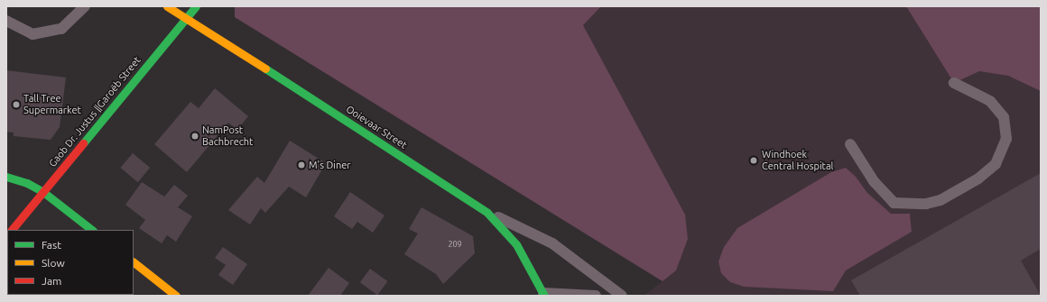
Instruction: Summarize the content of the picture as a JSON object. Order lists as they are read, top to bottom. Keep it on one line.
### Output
{"streets":{"street":["Gaob Dr. Justus ǁGaroëb Street","Ooievaar Street"]},"crossings":[["Gaob Dr. Justus ǁGaroëb Street","Ooievaar Street"]],"places":["Tall Tree Supermarket","NamPost Bachbrecht","Windhoek Central Hospital","M's Diner"],"house_numbers":["209"],"legend":["Fast","Slow","Jam"]}
